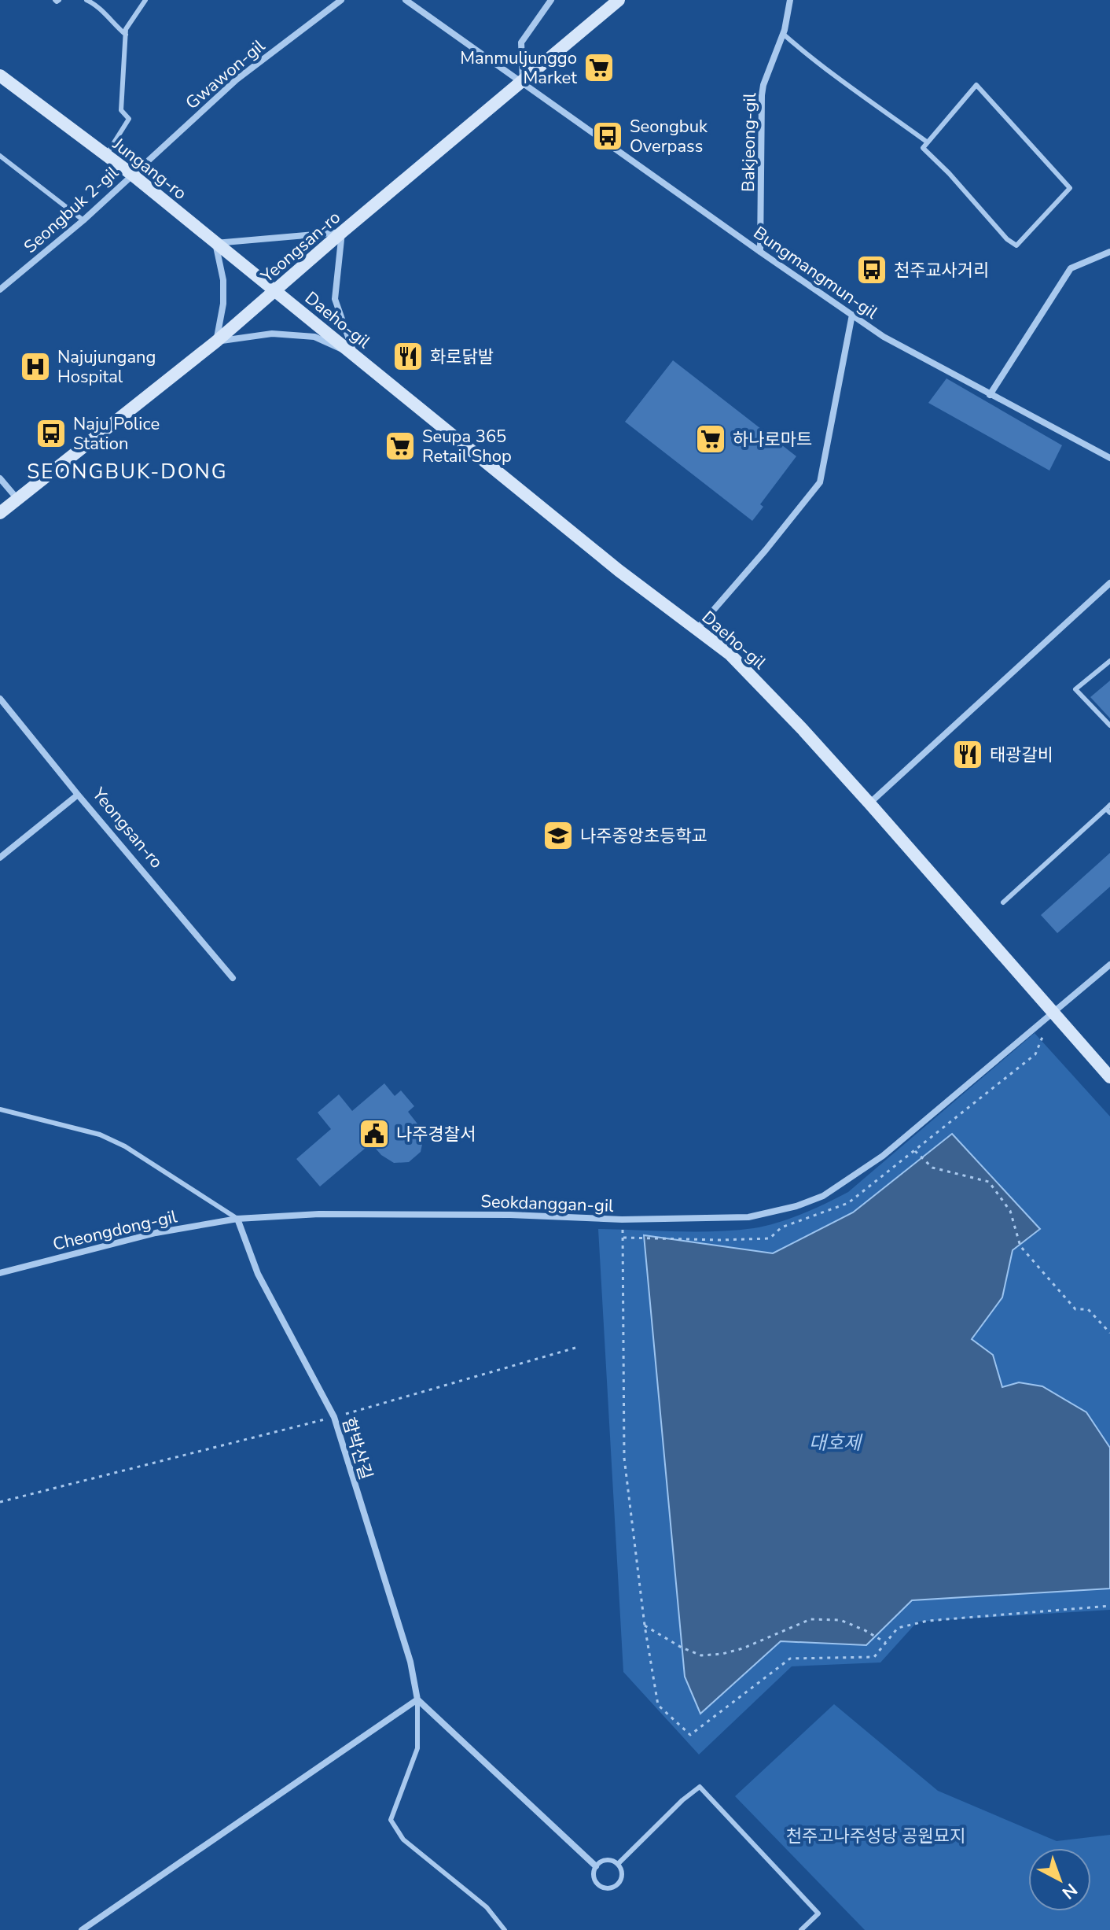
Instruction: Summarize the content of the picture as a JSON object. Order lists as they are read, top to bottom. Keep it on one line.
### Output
{"streets":{"street":["Gwawon-gil","Bakjeong-gil","Jungang-ro","Seongbuk 2-gil","Yeongsan-ro","Bungmangmun-gil","Daeho-gil","Seokdanggan-gil","Cheongdong-gil","함박산길"]},"crossings":[["Gwawon-gil","Jungang-ro"],["Gwawon-gil","Seongbuk 2-gil"],["Bakjeong-gil","Bungmangmun-gil"],["Jungang-ro","Seongbuk 2-gil"],["Jungang-ro","Yeongsan-ro"],["Jungang-ro","Daeho-gil"],["Yeongsan-ro","Bungmangmun-gil"],["Yeongsan-ro","Daeho-gil"],["Daeho-gil","Seokdanggan-gil"],["Seokdanggan-gil","Cheongdong-gil"],["Seokdanggan-gil","함박산길"],["Cheongdong-gil","함박산길"]],"districts":["SEONGBUK-DONG"],"water":["대호제"],"parks":["천주고나주성당 공원묘지"],"places":{"supermarket":["Manmuljunggo Market","하나로마트","Seupa 365 Retail Shop"],"bus stop":["Seongbuk Overpass","천주교사거리","Naju Police Station"],"restaurant":["화로닭발","태광갈비"],"hospital":["Najujungang Hospital"],"school or university":["나주중앙초등학교"],"public building":["나주경찰서"]},"north":"bottom right"}
